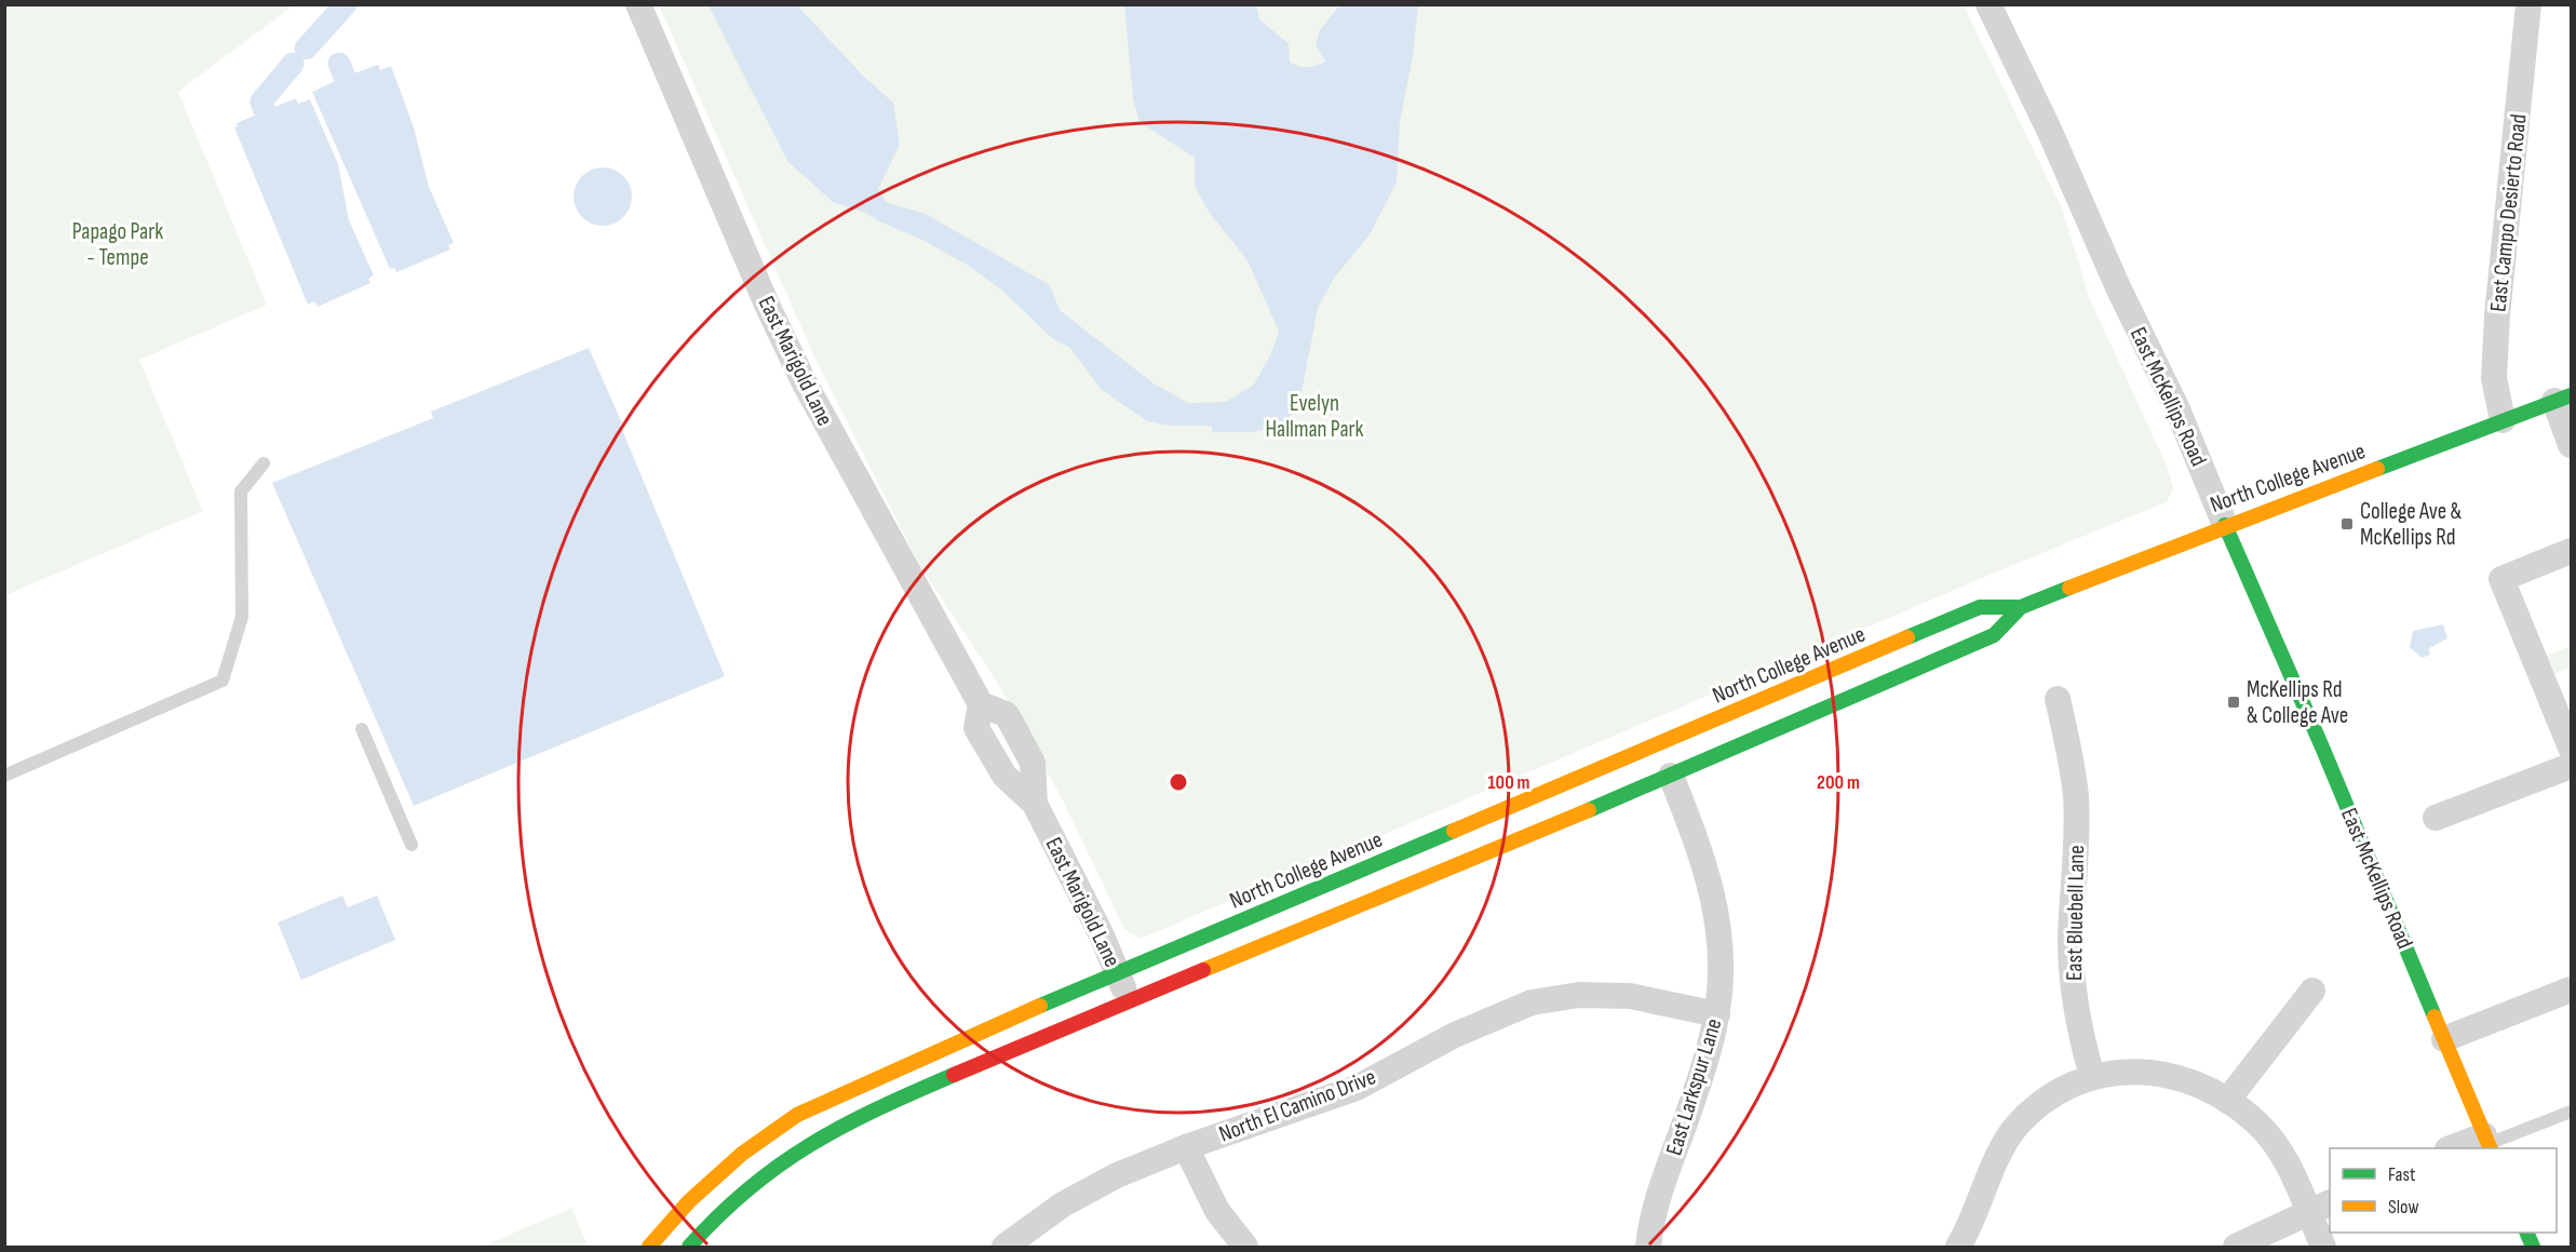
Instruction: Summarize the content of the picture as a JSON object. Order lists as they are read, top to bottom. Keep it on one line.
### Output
{"streets":{"street":["East Campo Desierto Road","East Marigold Lane","East McKellips Road","North College Avenue","East Bluebell Lane","East Larkspur Lane","North El Camino Drive"]},"crossings":[["East Campo Desierto Road","North College Avenue"],["East Marigold Lane","North College Avenue"],["East McKellips Road","North College Avenue"],["North College Avenue","East Larkspur Lane"],["East Larkspur Lane","North El Camino Drive"]],"parks":["Papago Park - Tempe","Evelyn Hallman Park"],"places":{"transit":["College Ave & McKellips Rd","McKellips Rd & College Ave"]},"legend":["Fast","Slow"],"rings":["100 m","200 m"]}
